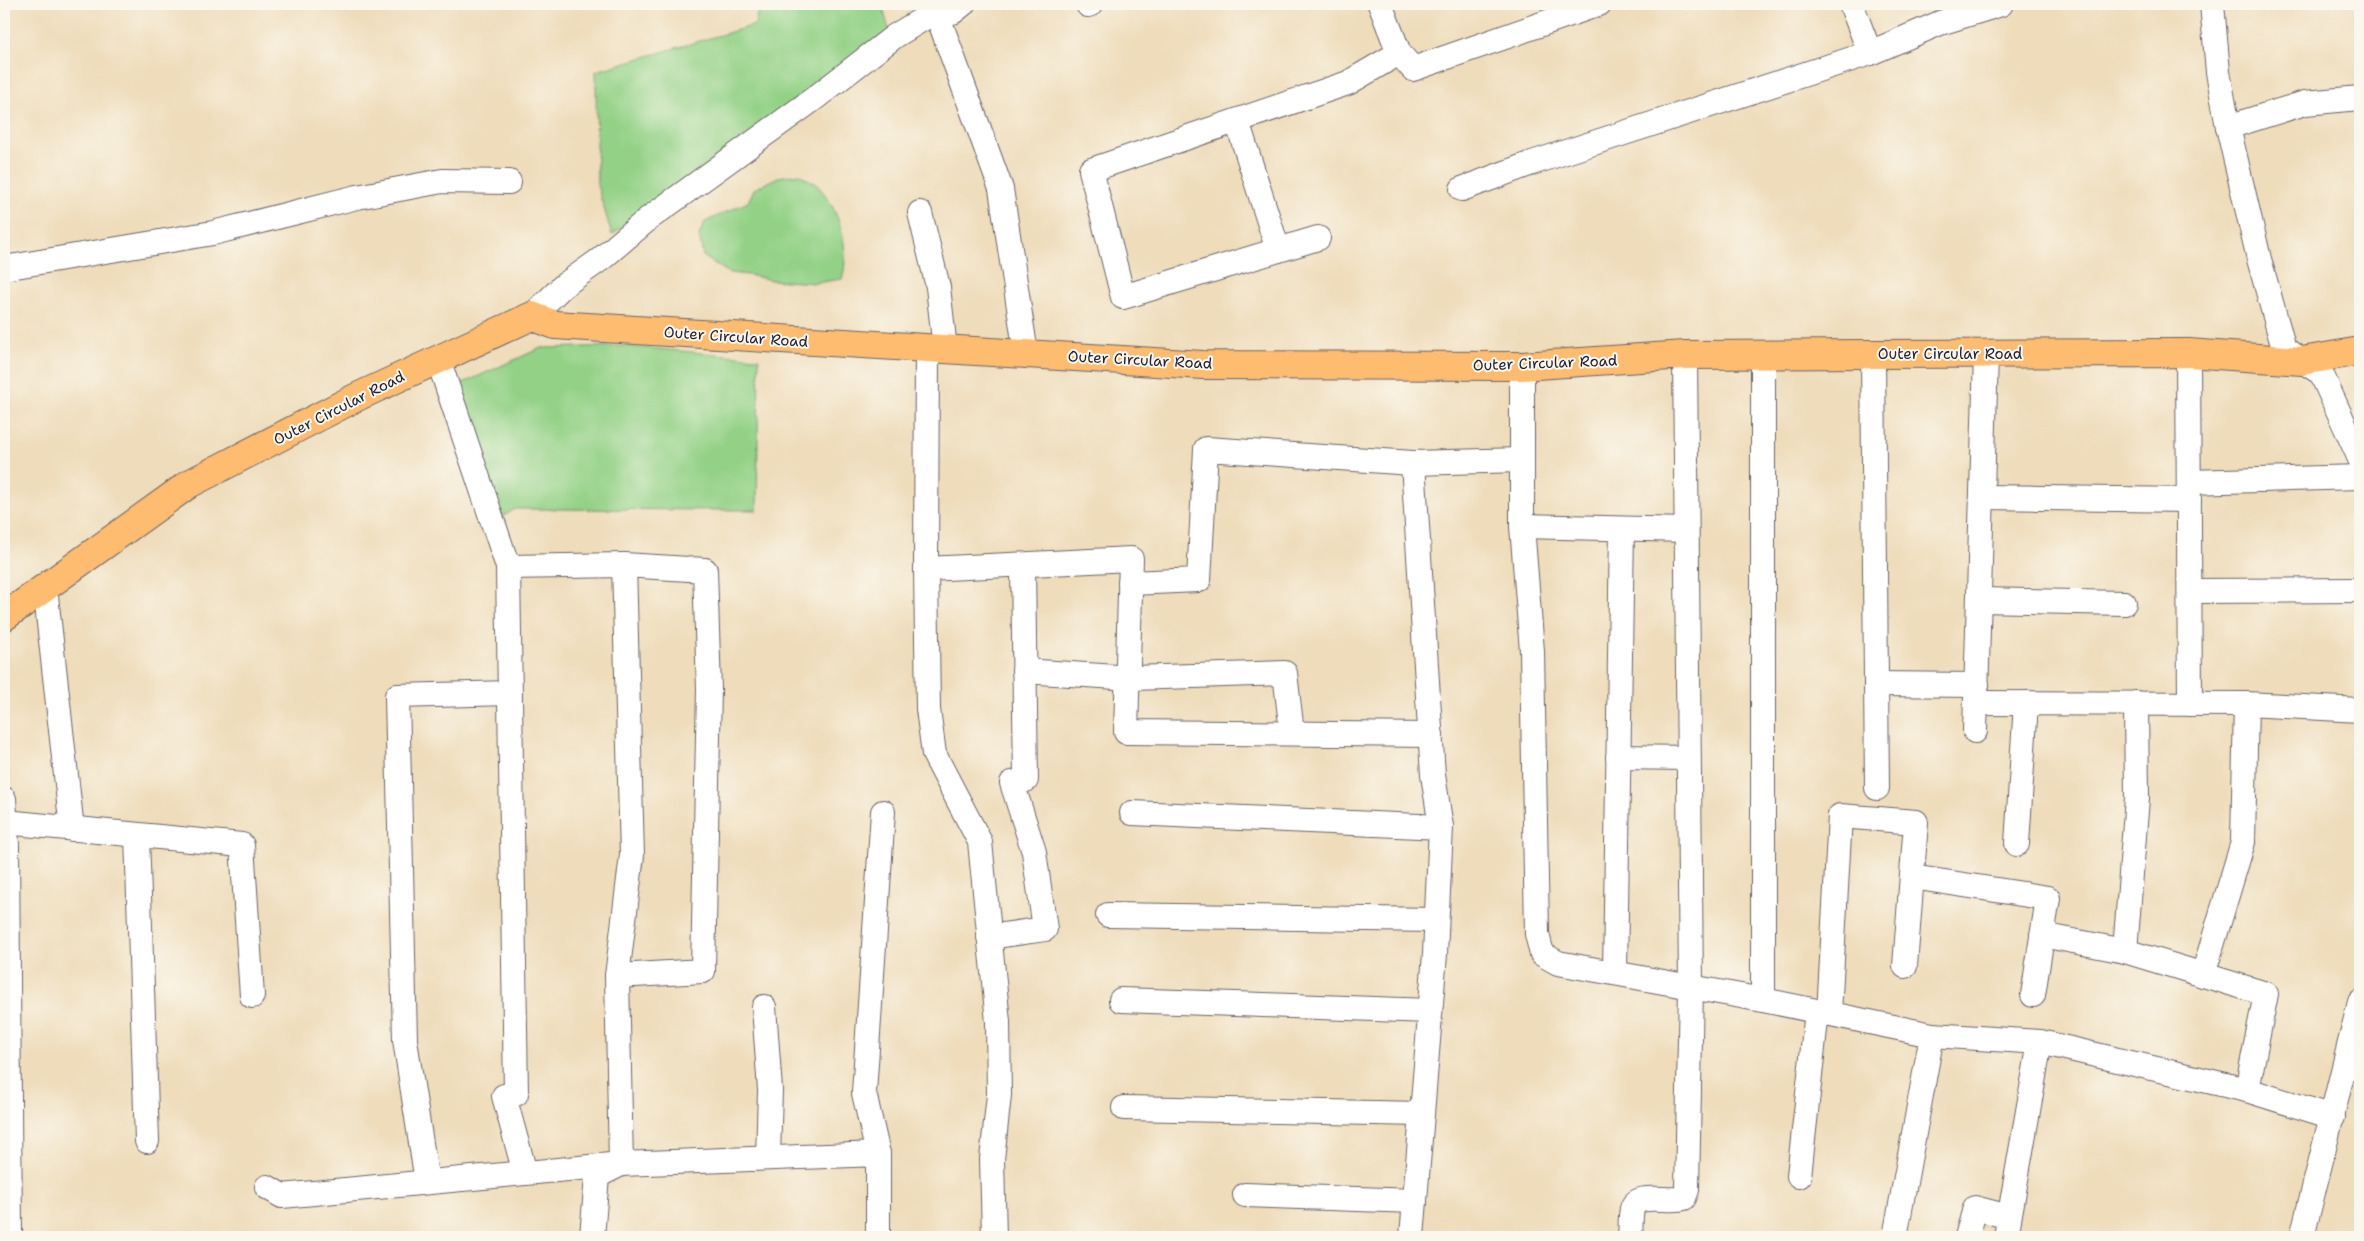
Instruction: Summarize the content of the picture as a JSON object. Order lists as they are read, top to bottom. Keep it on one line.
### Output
{"streets":{"main road":["Outer Circular Road"]}}
